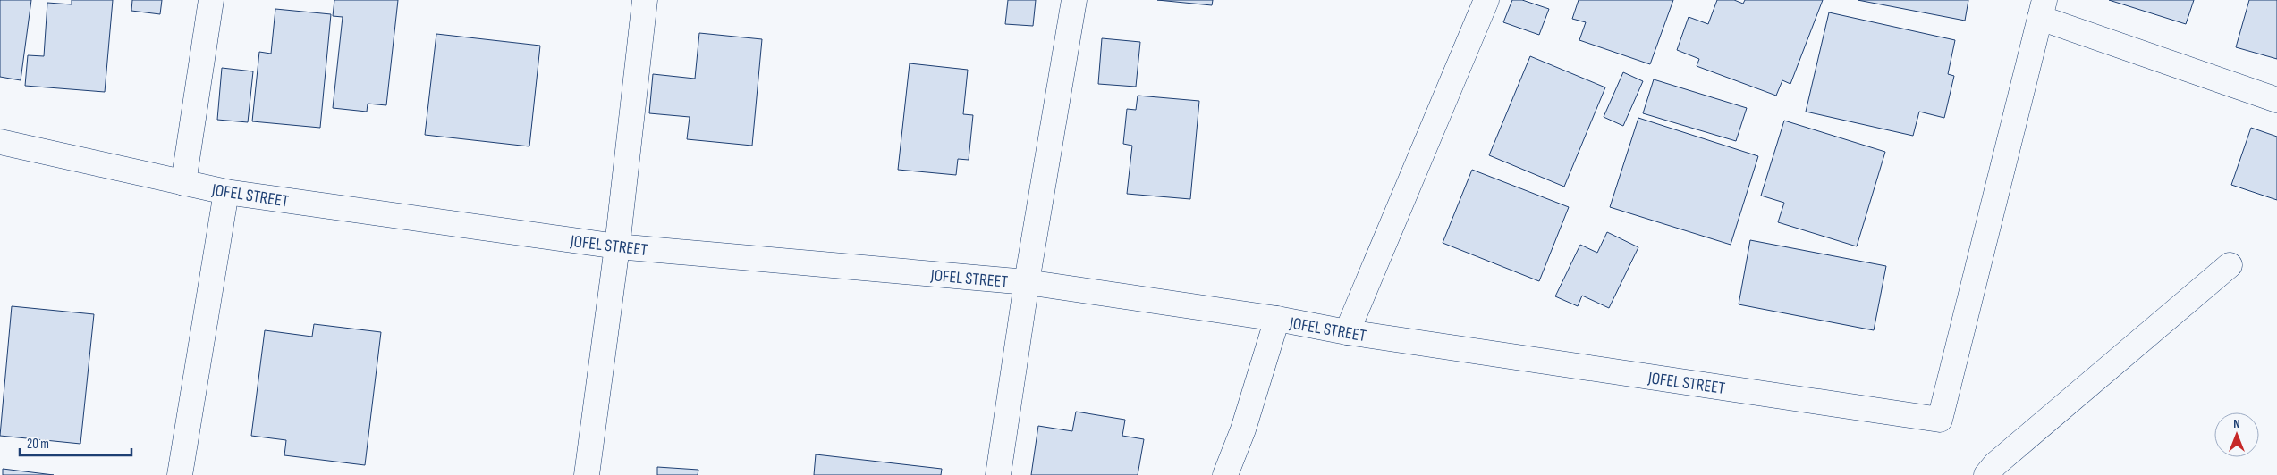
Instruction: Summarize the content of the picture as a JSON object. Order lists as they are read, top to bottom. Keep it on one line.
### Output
{"streets":{"street":["JOFEL STREET"]},"scale_bar":"20 m","north":"top"}
